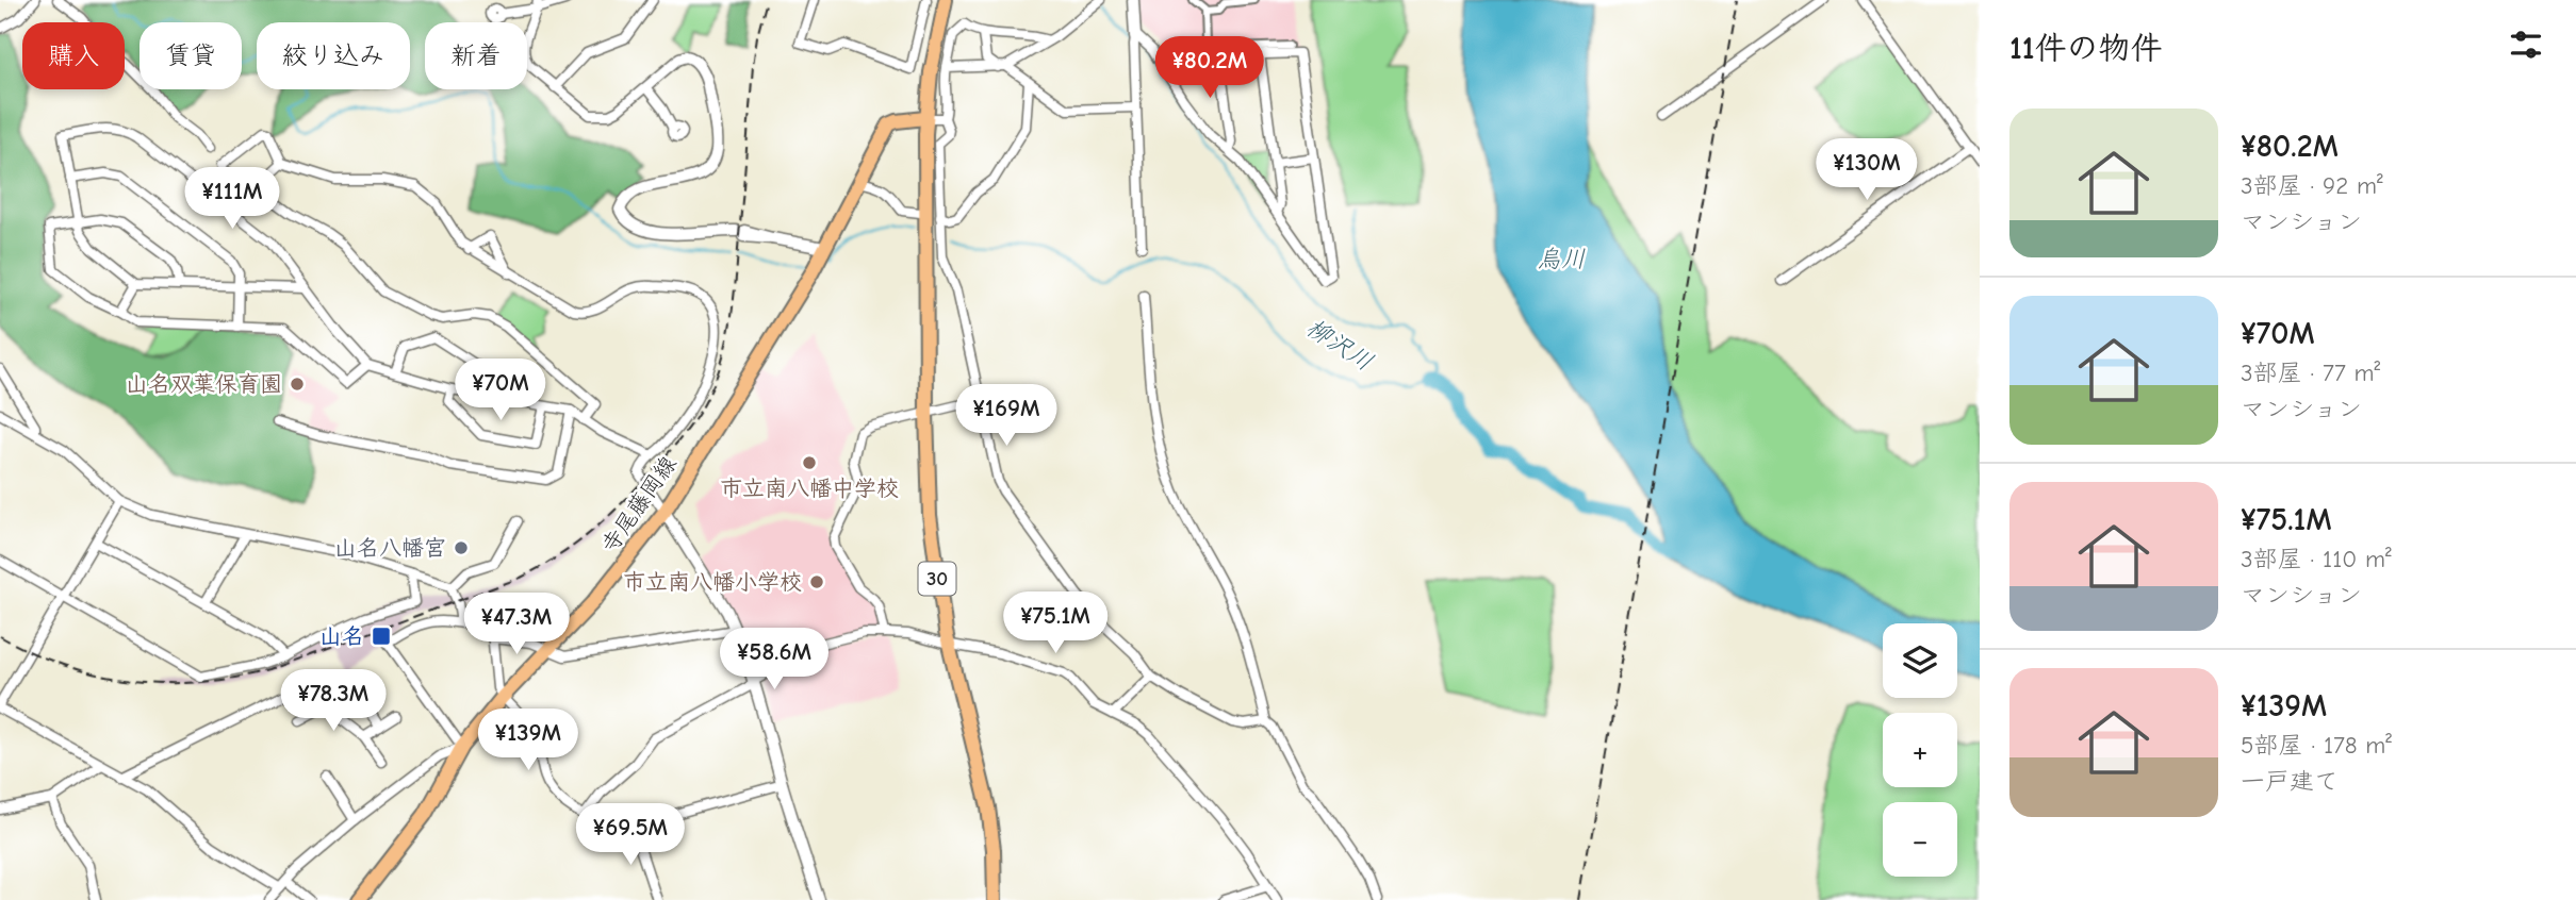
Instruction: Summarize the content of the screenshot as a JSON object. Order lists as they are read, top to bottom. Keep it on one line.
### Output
{"streets":{"main road":["寺尾藤岡線","30"]},"crossings":[["寺尾藤岡線","30"]],"water":["烏川","柳沢川"],"places":{"other":["山名双葉保育園","市立南八幡中学校","山名八幡宮","市立南八幡小学校"],"transit":["山名"]},"page":{"heading":"11件の物件","chip":["購入","賃貸","絞り込み","新着"],"price":["¥80.2M","¥130M","¥111M","¥70M","¥169M","¥75.1M","¥47.3M","¥58.6M","¥78.3M","¥139M","¥69.5M"],"list":[{"name":"¥80.2M","note":"3部屋 · 92 m² · マンション"},{"name":"¥70M","note":"3部屋 · 77 m² · マンション"},{"name":"¥75.1M","note":"3部屋 · 110 m² · マンション"},{"name":"¥139M","note":"5部屋 · 178 m² · 一戸建て"}],"map_buttons":["+","−"]}}
